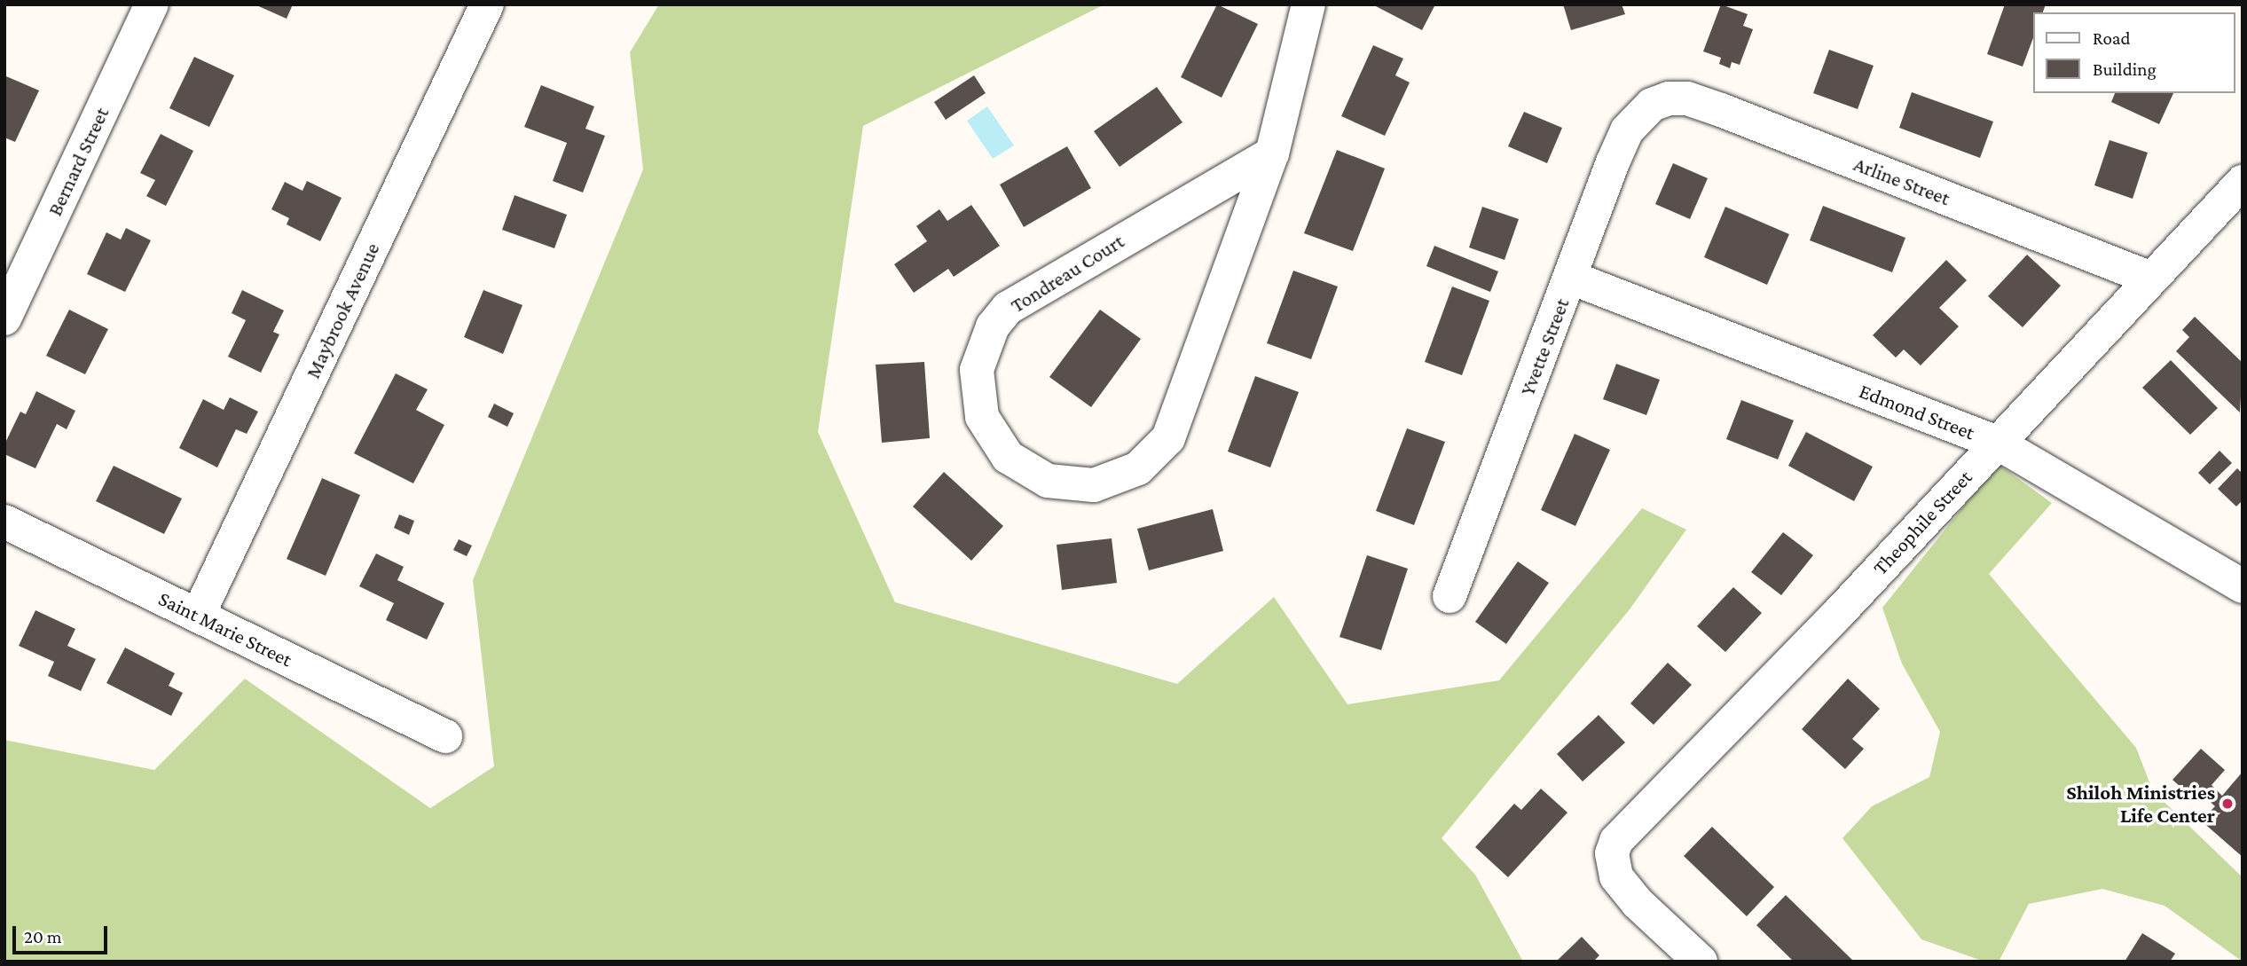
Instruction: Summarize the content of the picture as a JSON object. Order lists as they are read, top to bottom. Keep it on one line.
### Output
{"streets":{"street":["Bernard Street","Arline Street","Tondreau Court","Maybrook Avenue","Yvette Street","Edmond Street","Theophile Street","Saint Marie Street"]},"crossings":[["Arline Street","Yvette Street"],["Arline Street","Theophile Street"],["Maybrook Avenue","Saint Marie Street"],["Yvette Street","Edmond Street"],["Edmond Street","Theophile Street"]],"places":["Shiloh Ministries Life Center"],"legend":["Road","Building"],"scale_bar":"20 m"}
